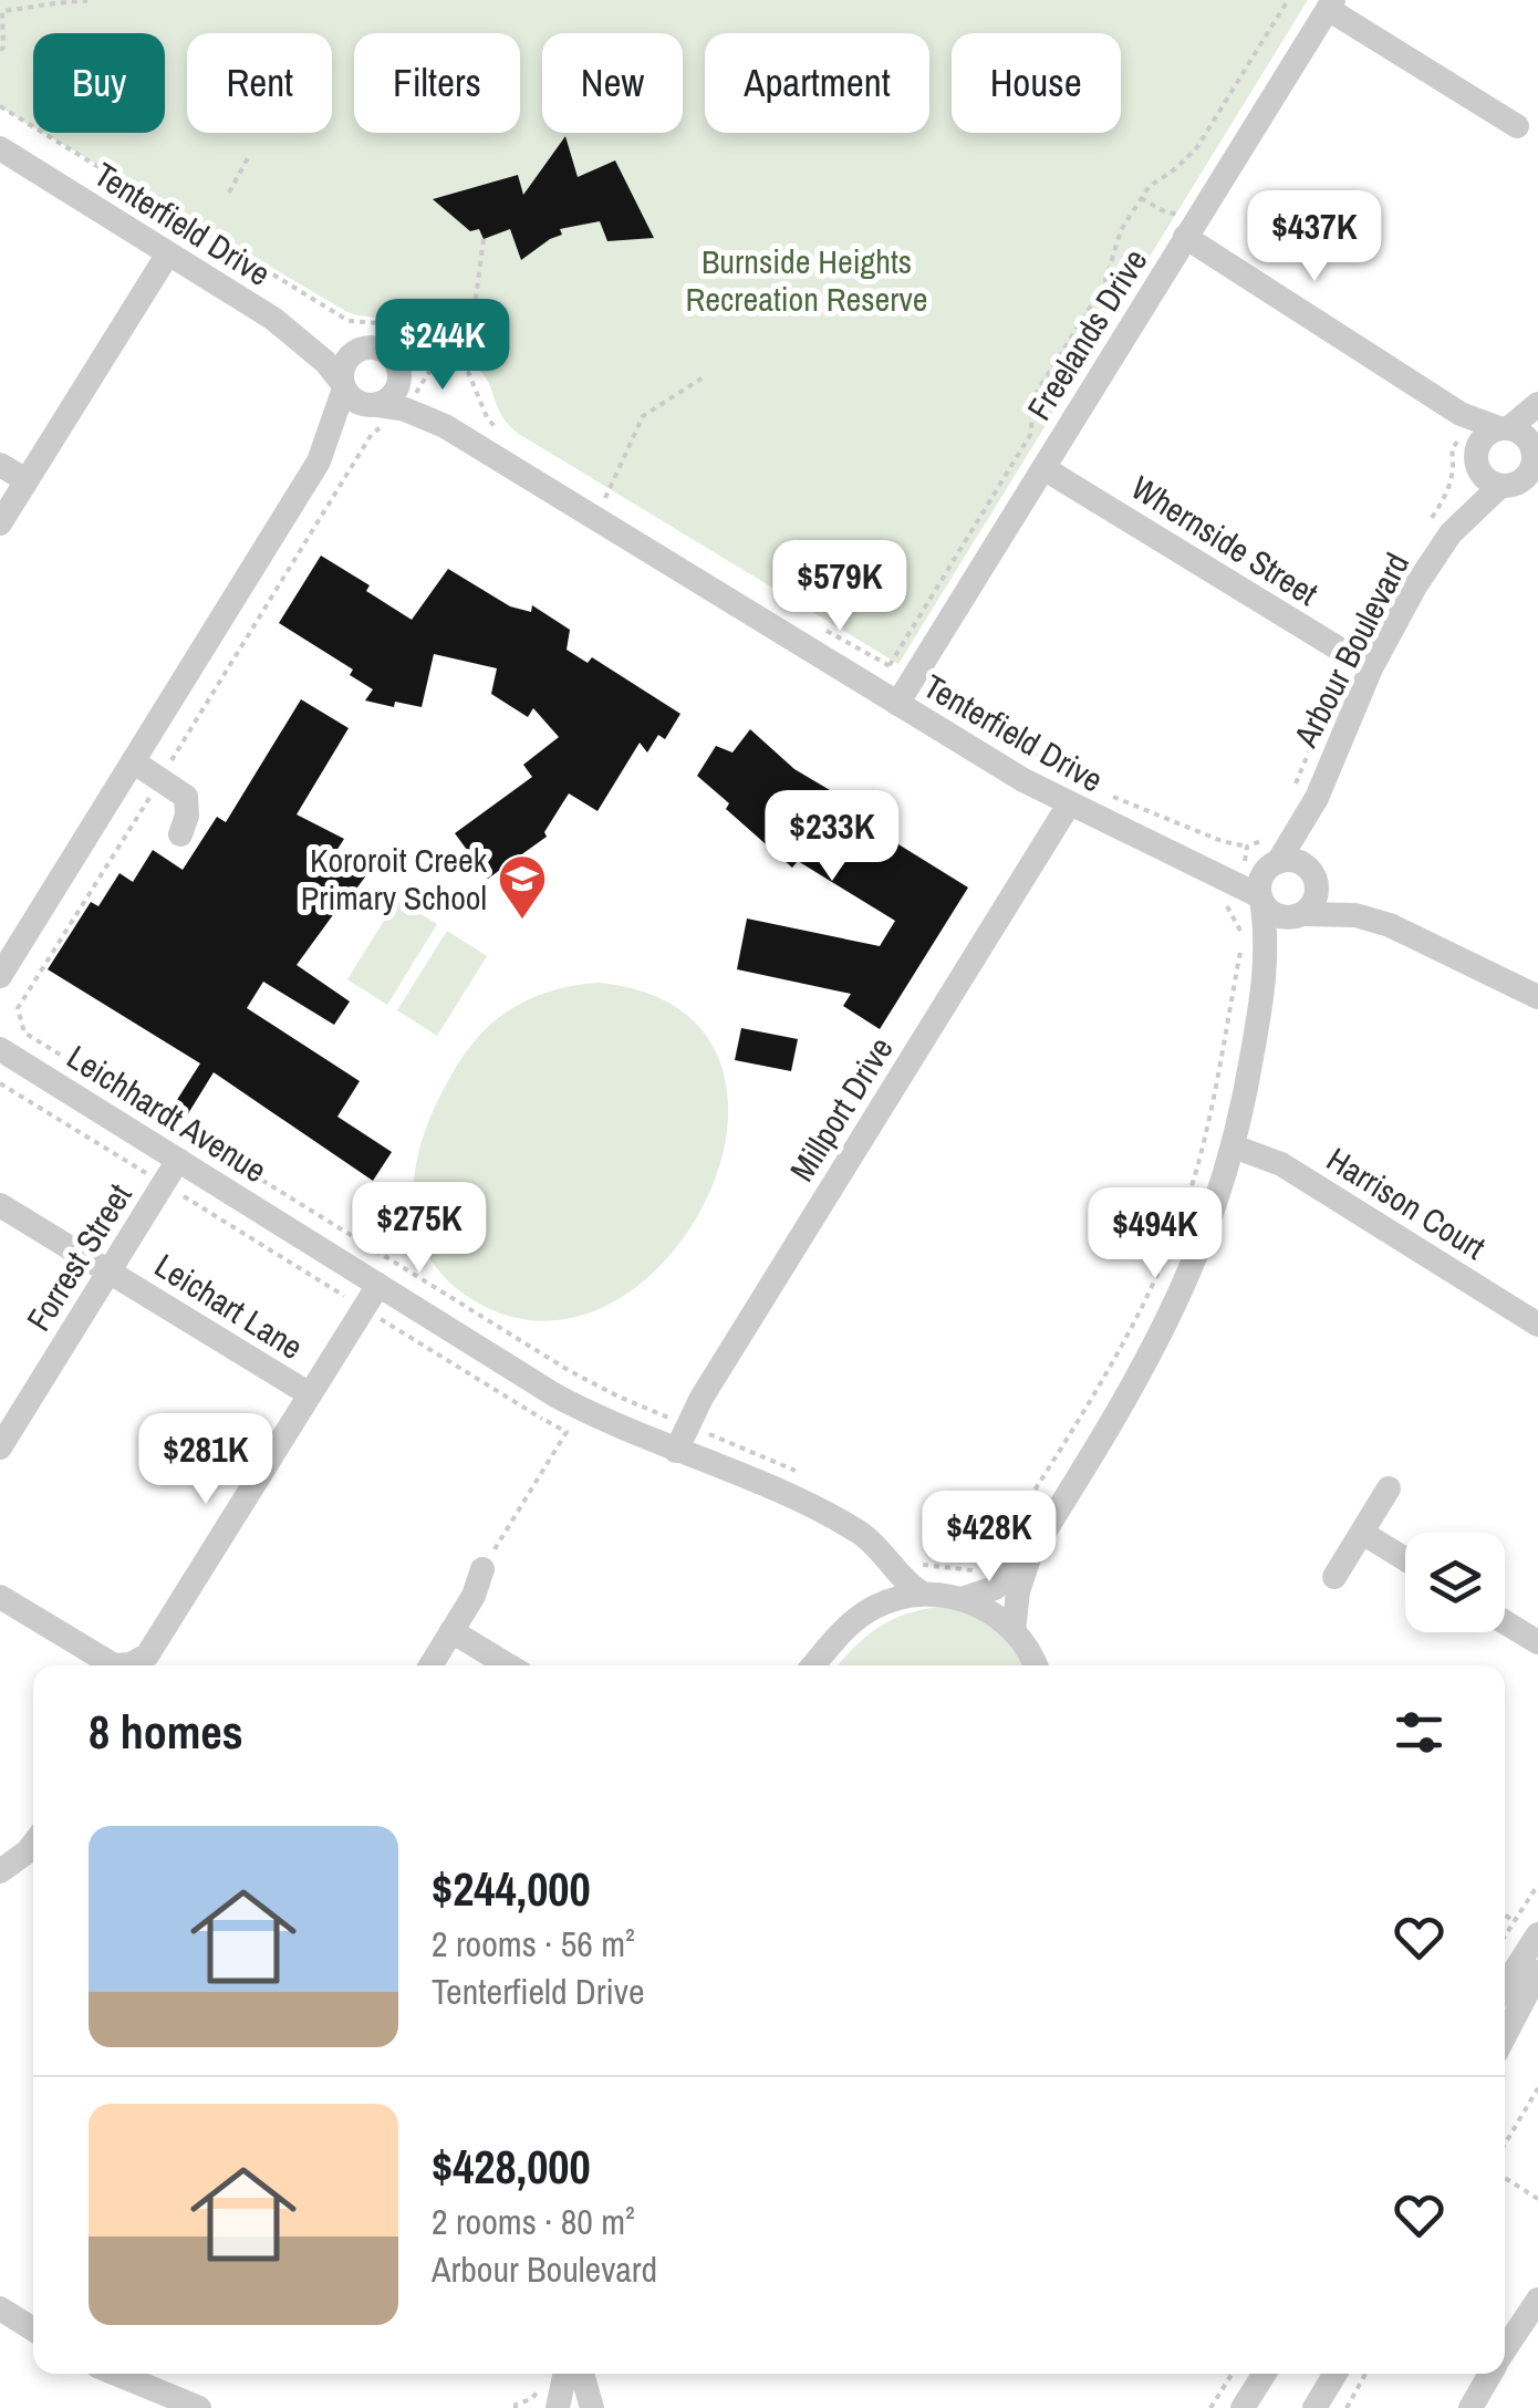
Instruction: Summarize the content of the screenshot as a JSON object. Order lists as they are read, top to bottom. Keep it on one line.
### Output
{"streets":{"street":["Tenterfield Drive","Freelands Drive","Whernside Street","Arbour Boulevard","Millport Drive","Leichhardt Avenue","Harrison Court","Forrest Street","Leichart Lane"]},"crossings":[["Tenterfield Drive","Freelands Drive"],["Tenterfield Drive","Millport Drive"],["Freelands Drive","Whernside Street"],["Whernside Street","Arbour Boulevard"],["Millport Drive","Leichhardt Avenue"],["Leichhardt Avenue","Forrest Street"],["Forrest Street","Leichart Lane"]],"parks":["Burnside Heights Recreation Reserve"],"places":{"school or university":["Kororoit Creek Primary School"]},"page":{"chip":["Buy","Rent","Filters","New","Apartment","House"],"price":["$437K","$244K","$579K","$233K","$275K","$494K","$281K","$428K"],"heading":"8 homes","list":[{"name":"$244,000","note":"2 rooms · 56 m² · Tenterfield Drive"},{"name":"$428,000","note":"2 rooms · 80 m² · Arbour Boulevard"}]}}
